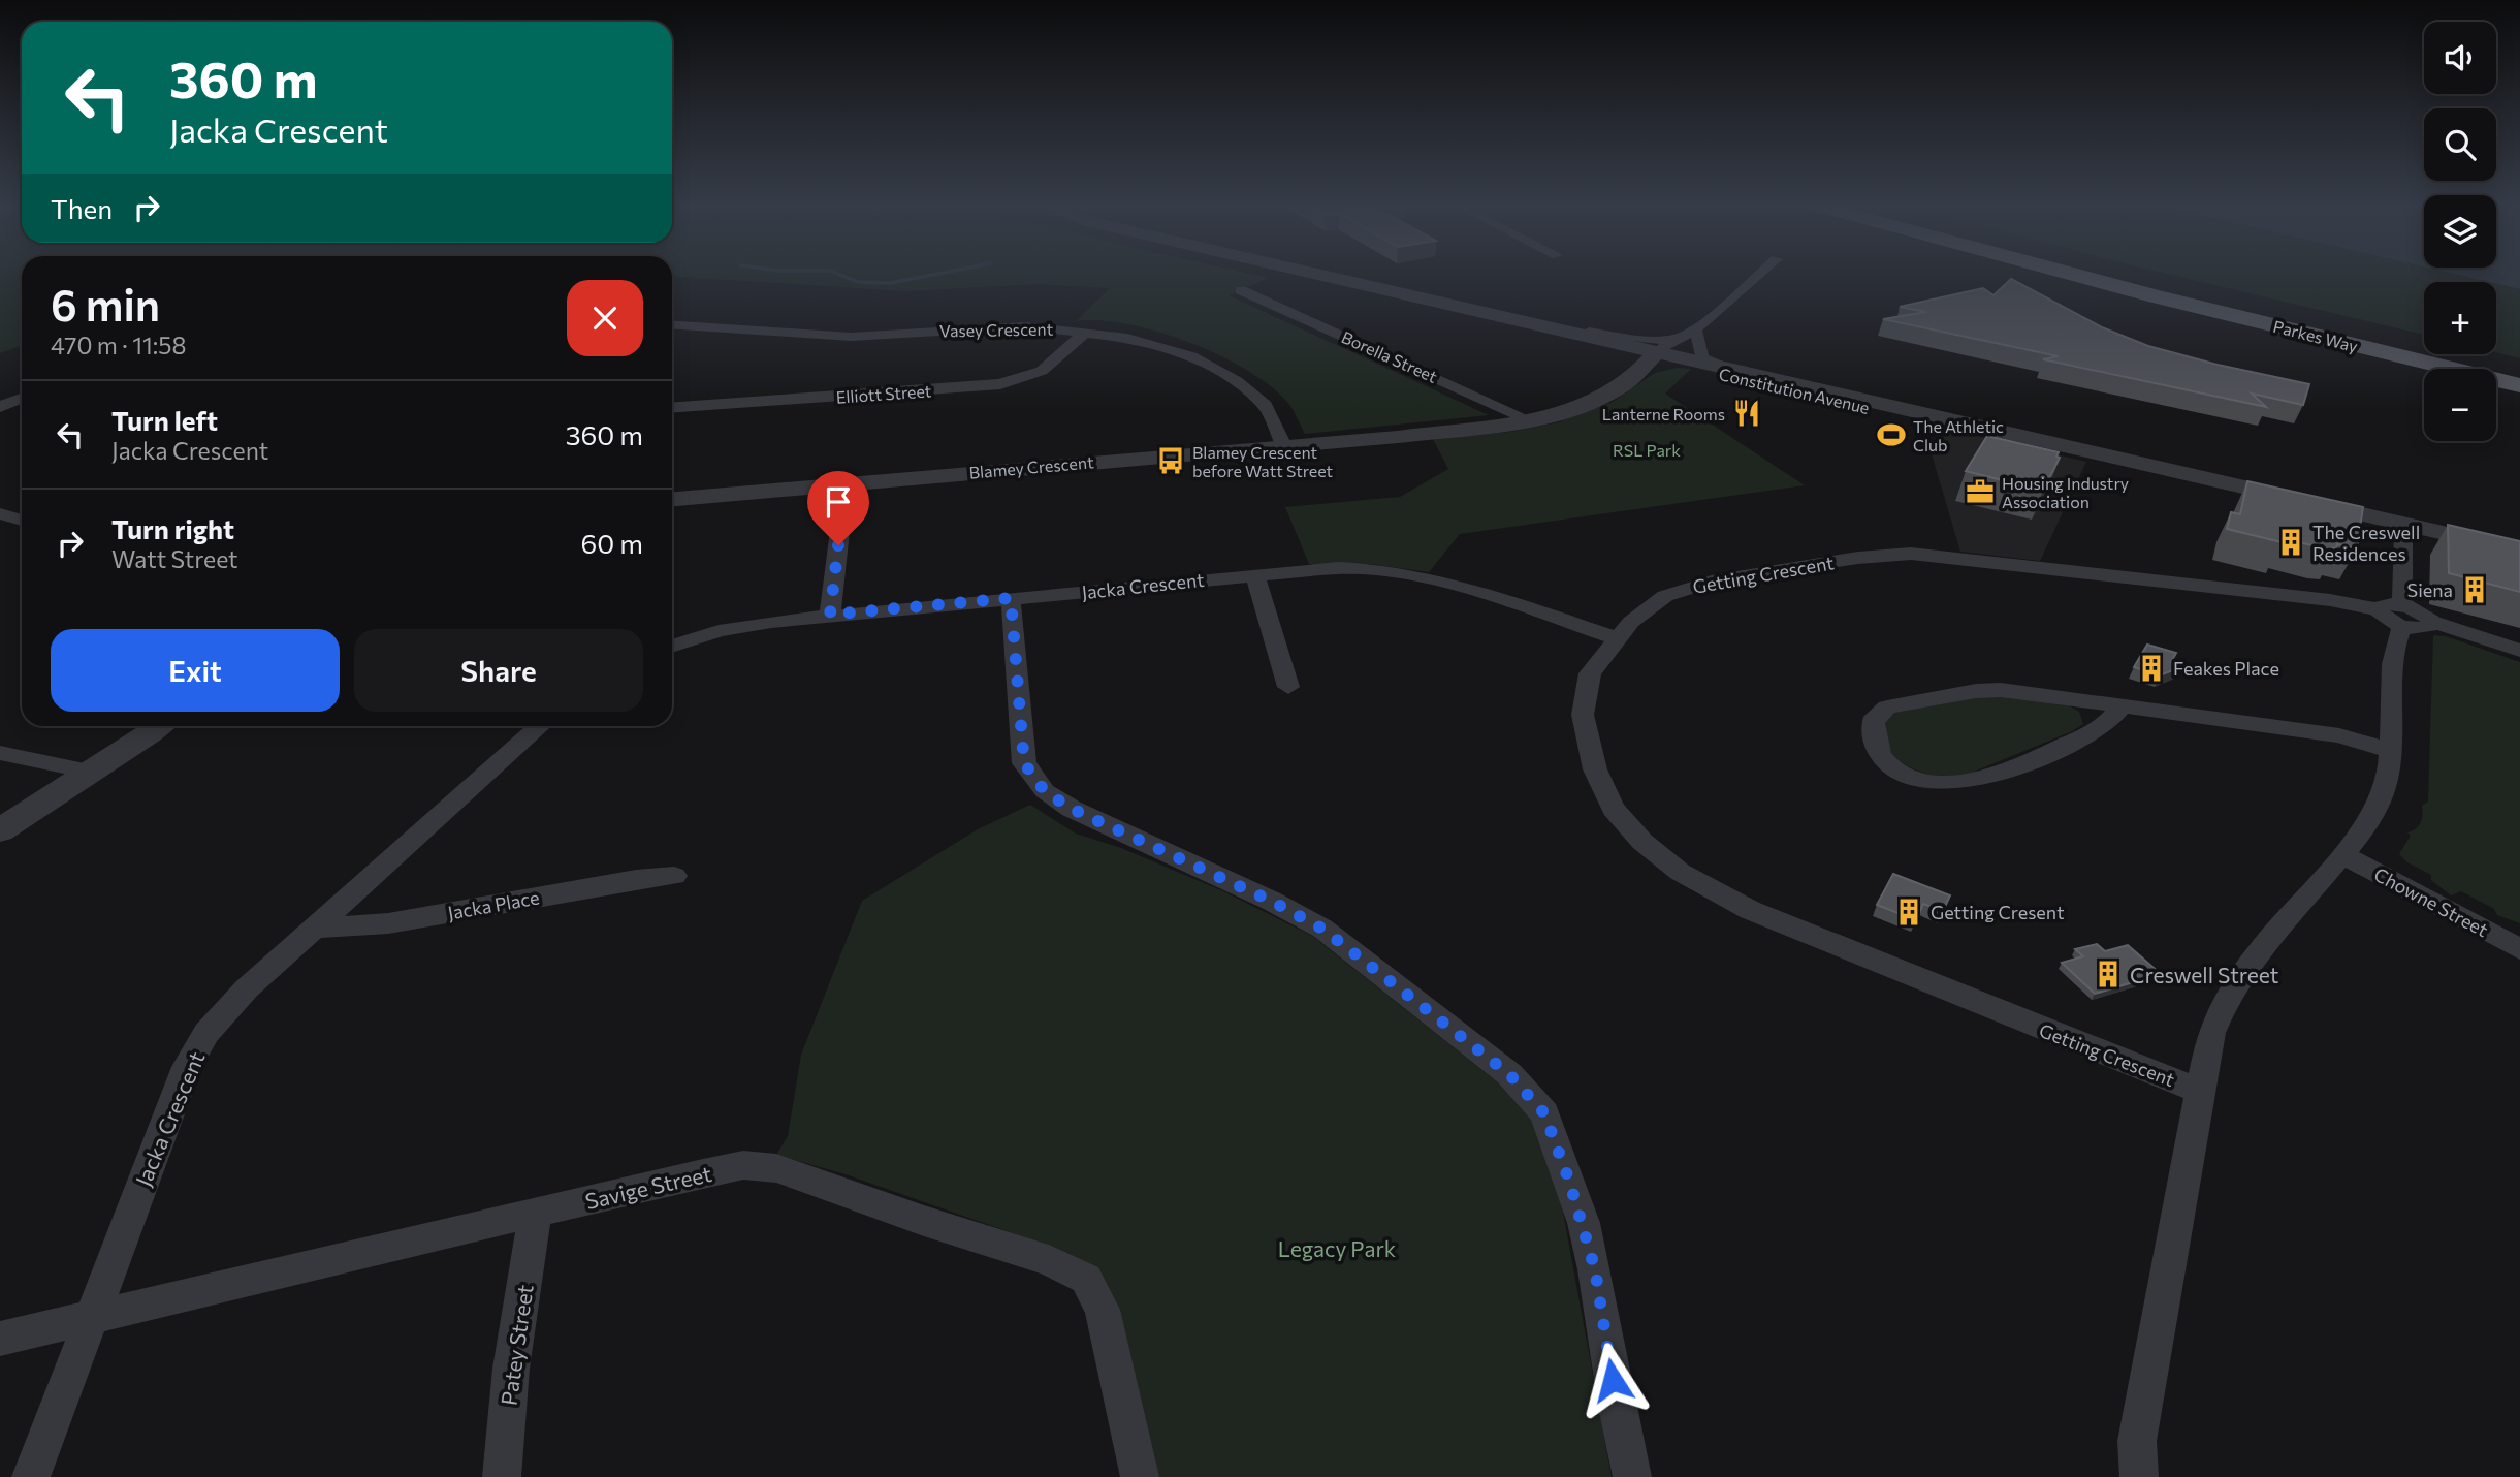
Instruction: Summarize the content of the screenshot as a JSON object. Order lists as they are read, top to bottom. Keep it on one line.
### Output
{"streets":{"main road":["Parkes Way"],"street":["Vasey Crescent","Borella Street","Constitution Avenue","Elliott Street","Blamey Crescent","Getting Crescent","Jacka Crescent","Chowne Street","Jacka Place","Savige Street","Patey Street"]},"crossings":[["Vasey Crescent","Elliott Street"],["Vasey Crescent","Blamey Crescent"],["Borella Street","Blamey Crescent"],["Constitution Avenue","Blamey Crescent"],["Getting Crescent","Jacka Crescent"],["Jacka Crescent","Jacka Place"],["Jacka Crescent","Savige Street"],["Savige Street","Patey Street"]],"parks":["RSL Park","Legacy Park"],"places":{"restaurant":["Lanterne Rooms"],"sports":["The Athletic Club"],"bus stop":["Blamey Crescent before Watt Street"],"office":["Housing Industry Association"],"building":["The Creswell Residences","Siena","Feakes Place","Getting Cresent","Creswell Street"]},"page":{"map_buttons":["+","−"],"turn":["360 m","Jacka Crescent"],"then":"Then","heading":["6 min","470 m · 11:58"],"list":[{"name":"Turn left","note":"Jacka Crescent","value":"360 m"},{"name":"Turn right","note":"Watt Street","value":"60 m"}],"buttons":["Exit","Share"]}}
